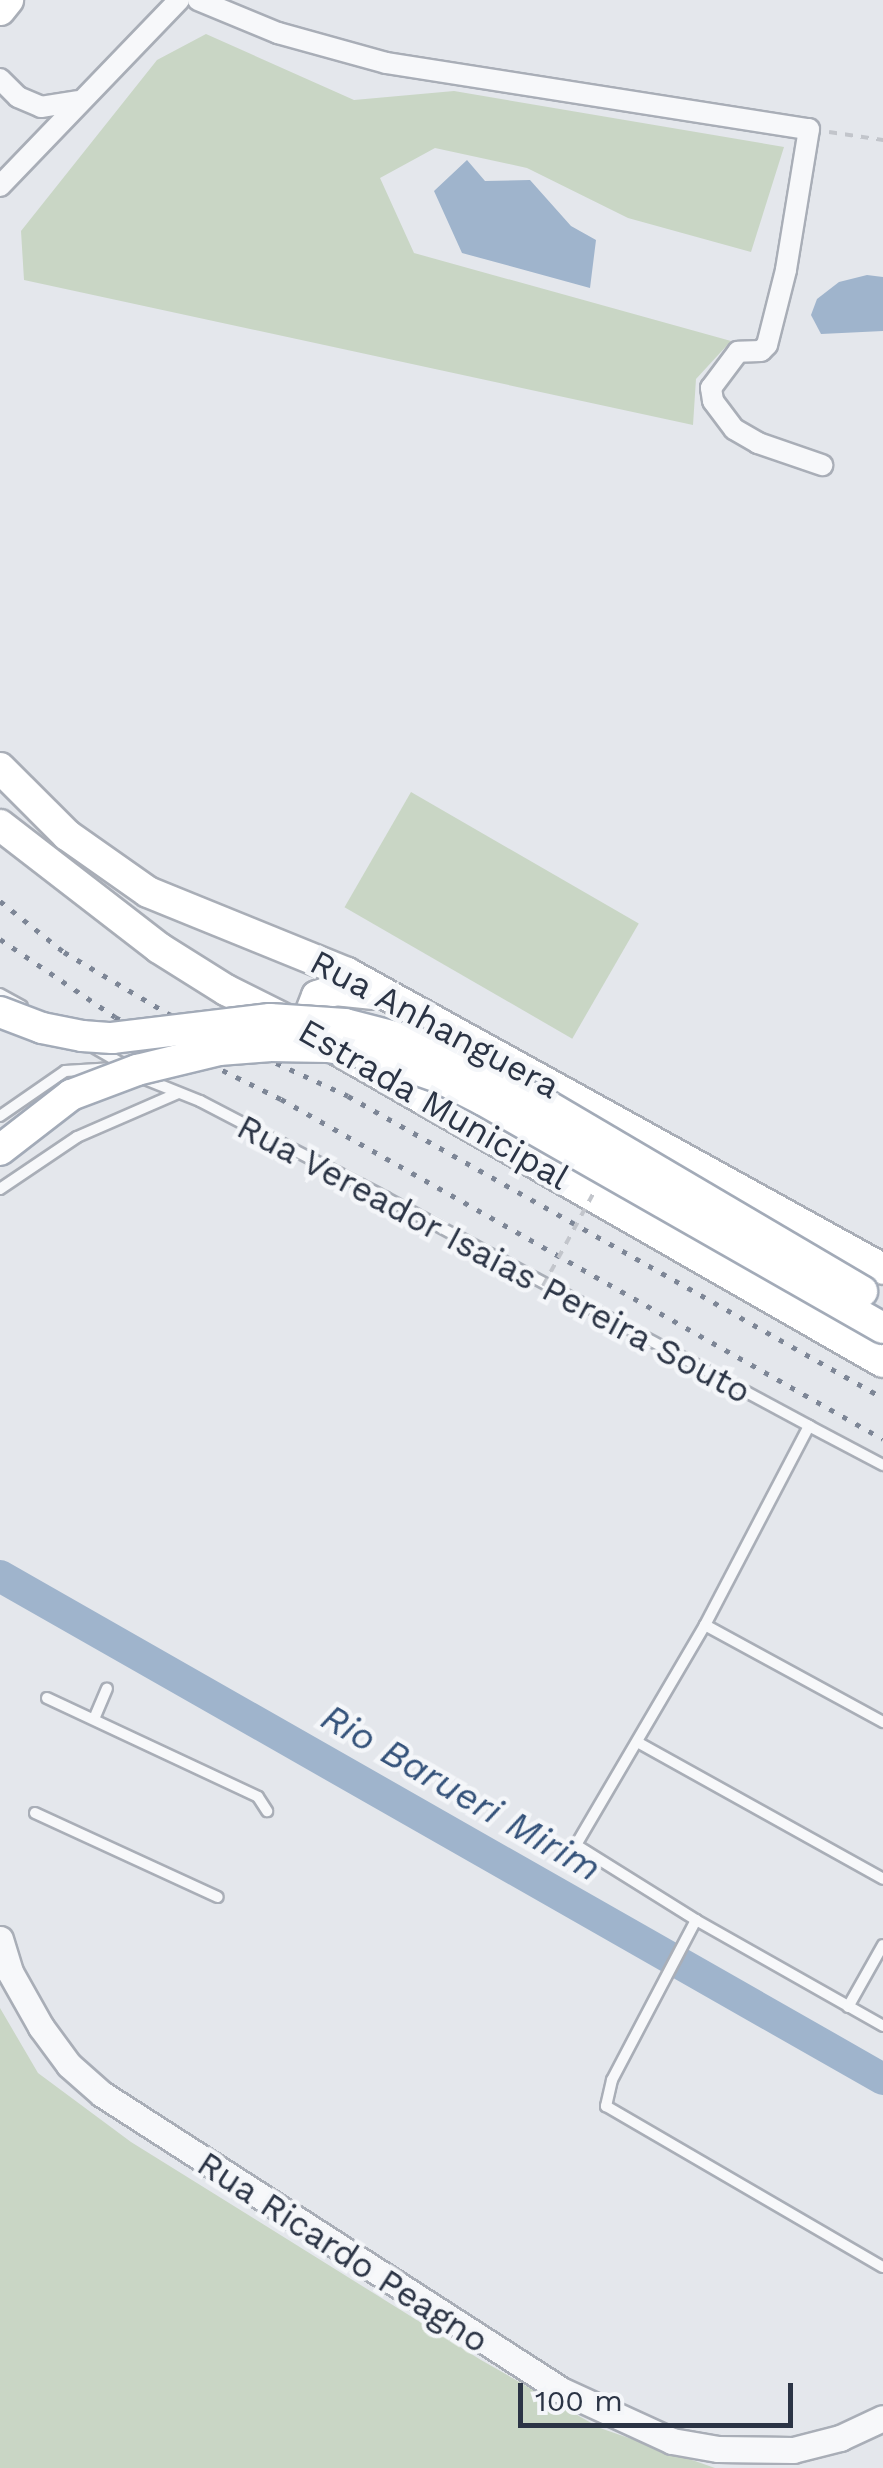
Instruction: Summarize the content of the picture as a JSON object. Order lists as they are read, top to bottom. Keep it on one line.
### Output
{"streets":{"main road":["Rua Anhanguera","Estrada Municipal"],"street":["Rua Ricardo Peagno"],"lane":["Rua Vereador Isaias Pereira Souto"]},"water":["Rio Barueri Mirim"],"scale_bar":"100 m"}
